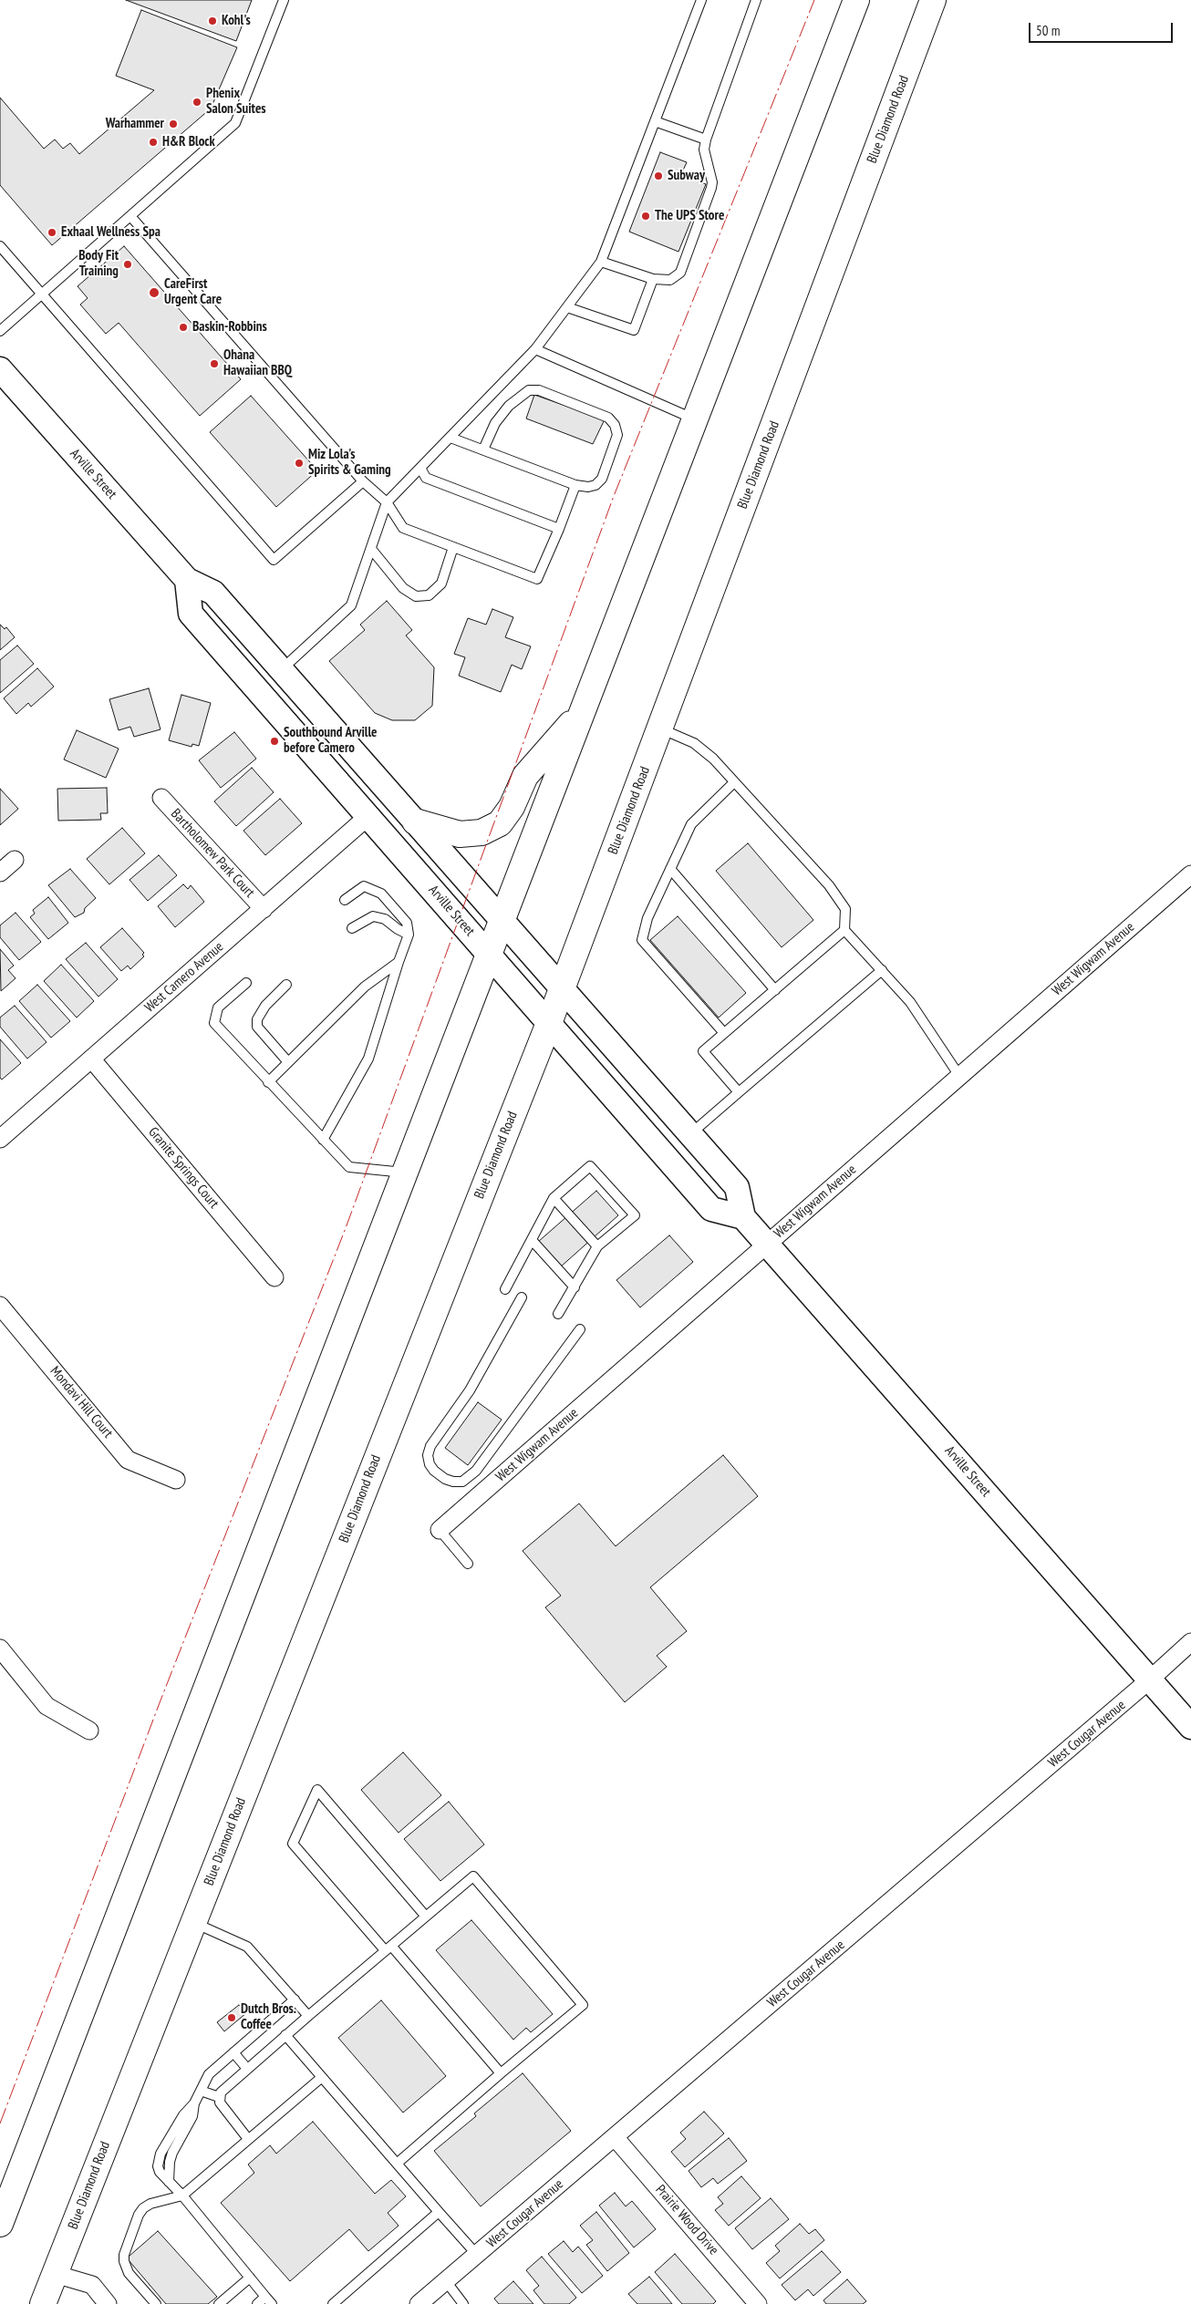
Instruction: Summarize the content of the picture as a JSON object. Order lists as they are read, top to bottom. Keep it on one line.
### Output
{"streets":{"highway":["Blue Diamond Road"],"street":["Arville Street","Bartholomew Park Court","West Wigwam Avenue","West Camero Avenue","Granite Springs Court","Mondavi Hill Court","West Cougar Avenue","Prairie Wood Drive"]},"crossings":[["Blue Diamond Road","Arville Street"],["Arville Street","West Wigwam Avenue"],["Arville Street","West Camero Avenue"],["Arville Street","West Cougar Avenue"],["Bartholomew Park Court","West Camero Avenue"],["West Camero Avenue","Granite Springs Court"],["West Cougar Avenue","Prairie Wood Drive"]],"places":["Kohl's","Phenix Salon Suites","Warhammer","H&R Block","Subway","The UPS Store","Exhaal Wellness Spa","Body Fit Training","CareFirst Urgent Care","Baskin-Robbins","Ohana Hawaiian BBQ","Miz Lola's Spirits & Gaming","Southbound Arville before Camero","Dutch Bros. Coffee"],"scale_bar":"50 m"}
